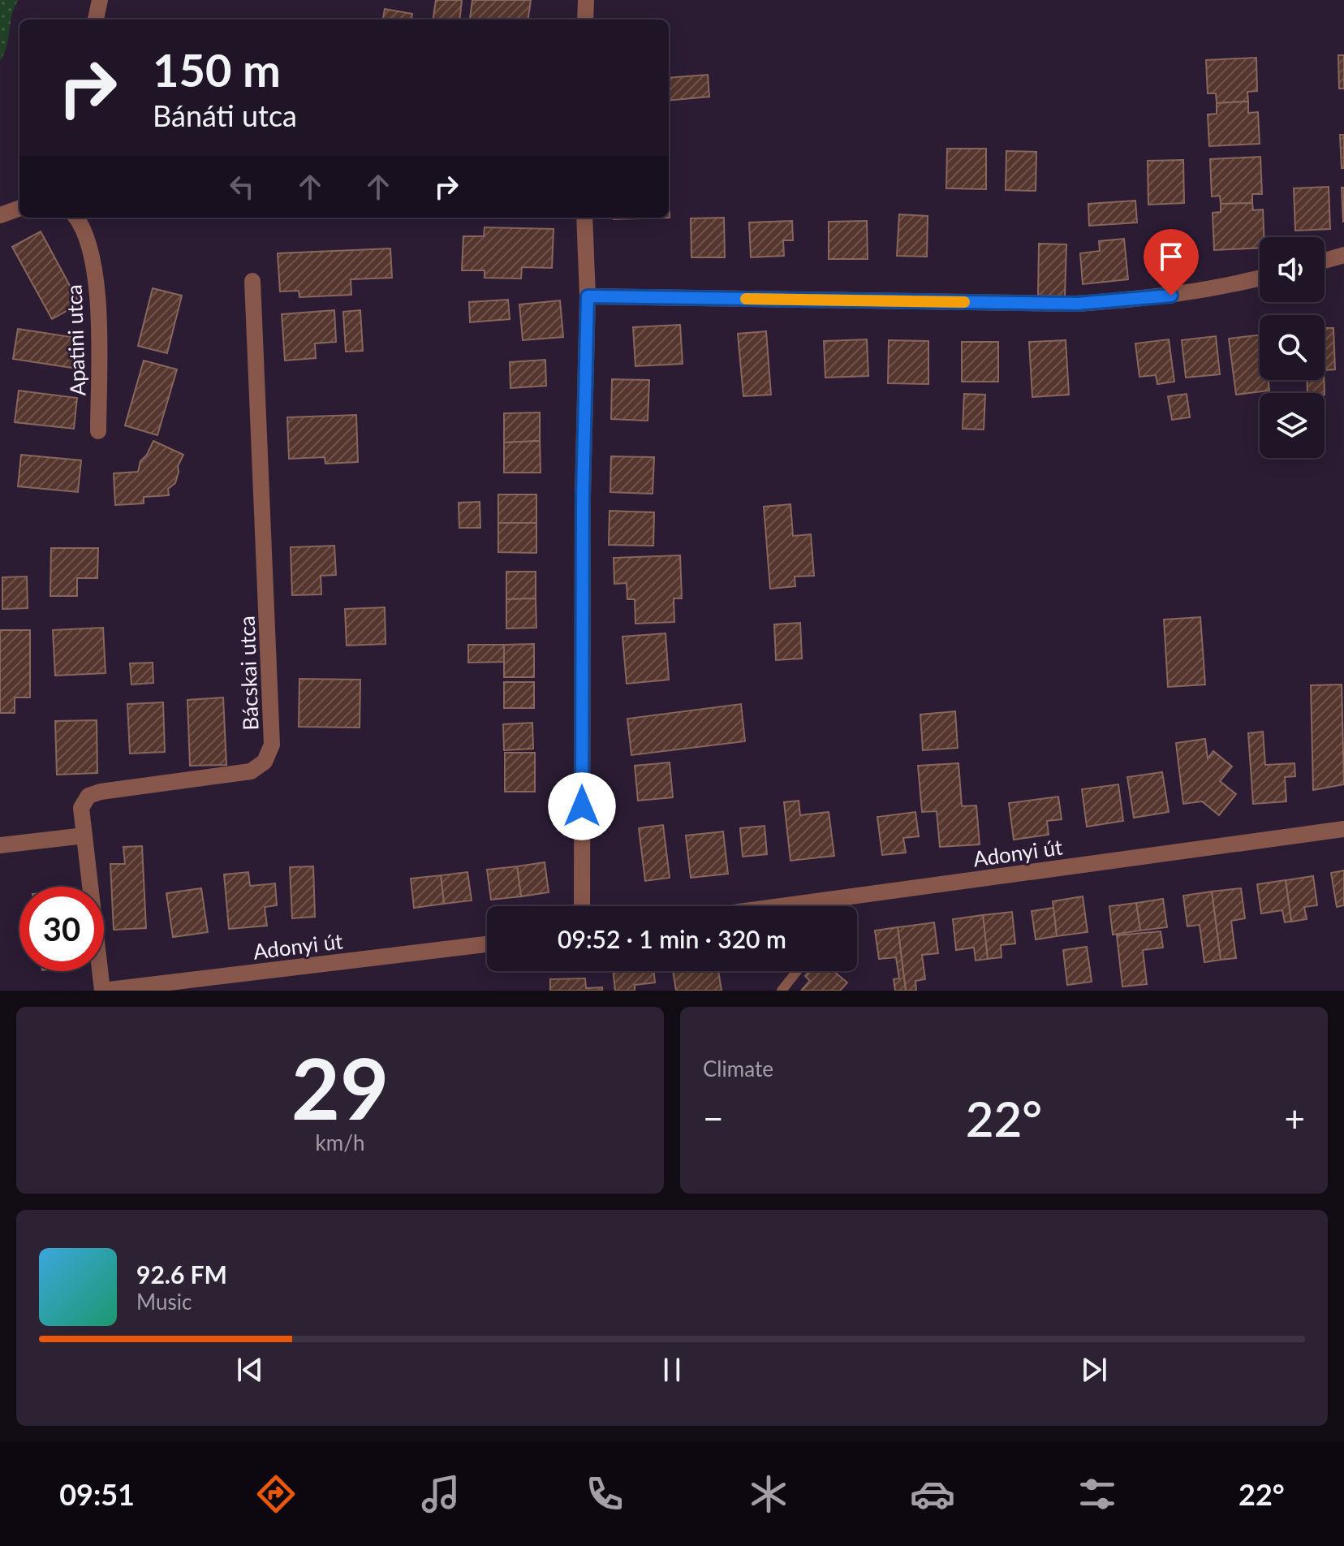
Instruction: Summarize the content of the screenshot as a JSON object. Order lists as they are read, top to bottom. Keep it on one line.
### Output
{"streets":{"street":["Apatini utca","Bácskai utca","Adonyi út"]},"crossings":[["Bácskai utca","Adonyi út"]],"page":{"turn":["150 m","Bánáti utca"],"limit":"30","trip":"09:52 · 1 min · 320 m","tile":[["29","km/h"],"Climate"],"heat":["−","22°","+"],"song":["92.6 FM","Music"],"tabs":["09:51","22°"]}}
